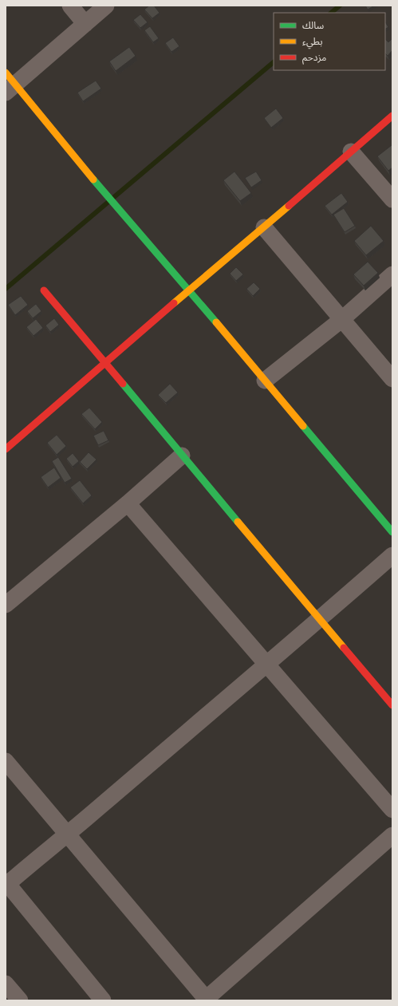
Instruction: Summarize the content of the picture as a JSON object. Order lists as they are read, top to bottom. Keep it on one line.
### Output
{"legend":["سالك","بطيء","مزدحم"]}
